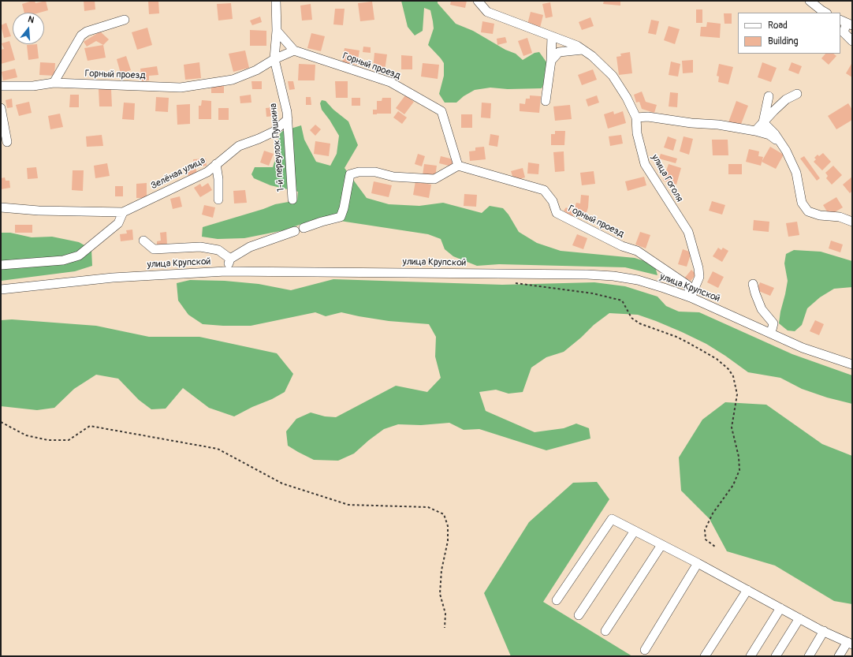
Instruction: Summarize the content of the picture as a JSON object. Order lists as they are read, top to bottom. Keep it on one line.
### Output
{"streets":{"street":["Горный проезд","1-й переулок Пушкина","Зелёная улица","улица Гоголя","улица Крупской"]},"crossings":[["Горный проезд","1-й переулок Пушкина"],["Горный проезд","улица Гоголя"],["Горный проезд","улица Крупской"],["1-й переулок Пушкина","Зелёная улица"],["улица Гоголя","улица Крупской"]],"legend":["Road","Building"],"north":"top"}
